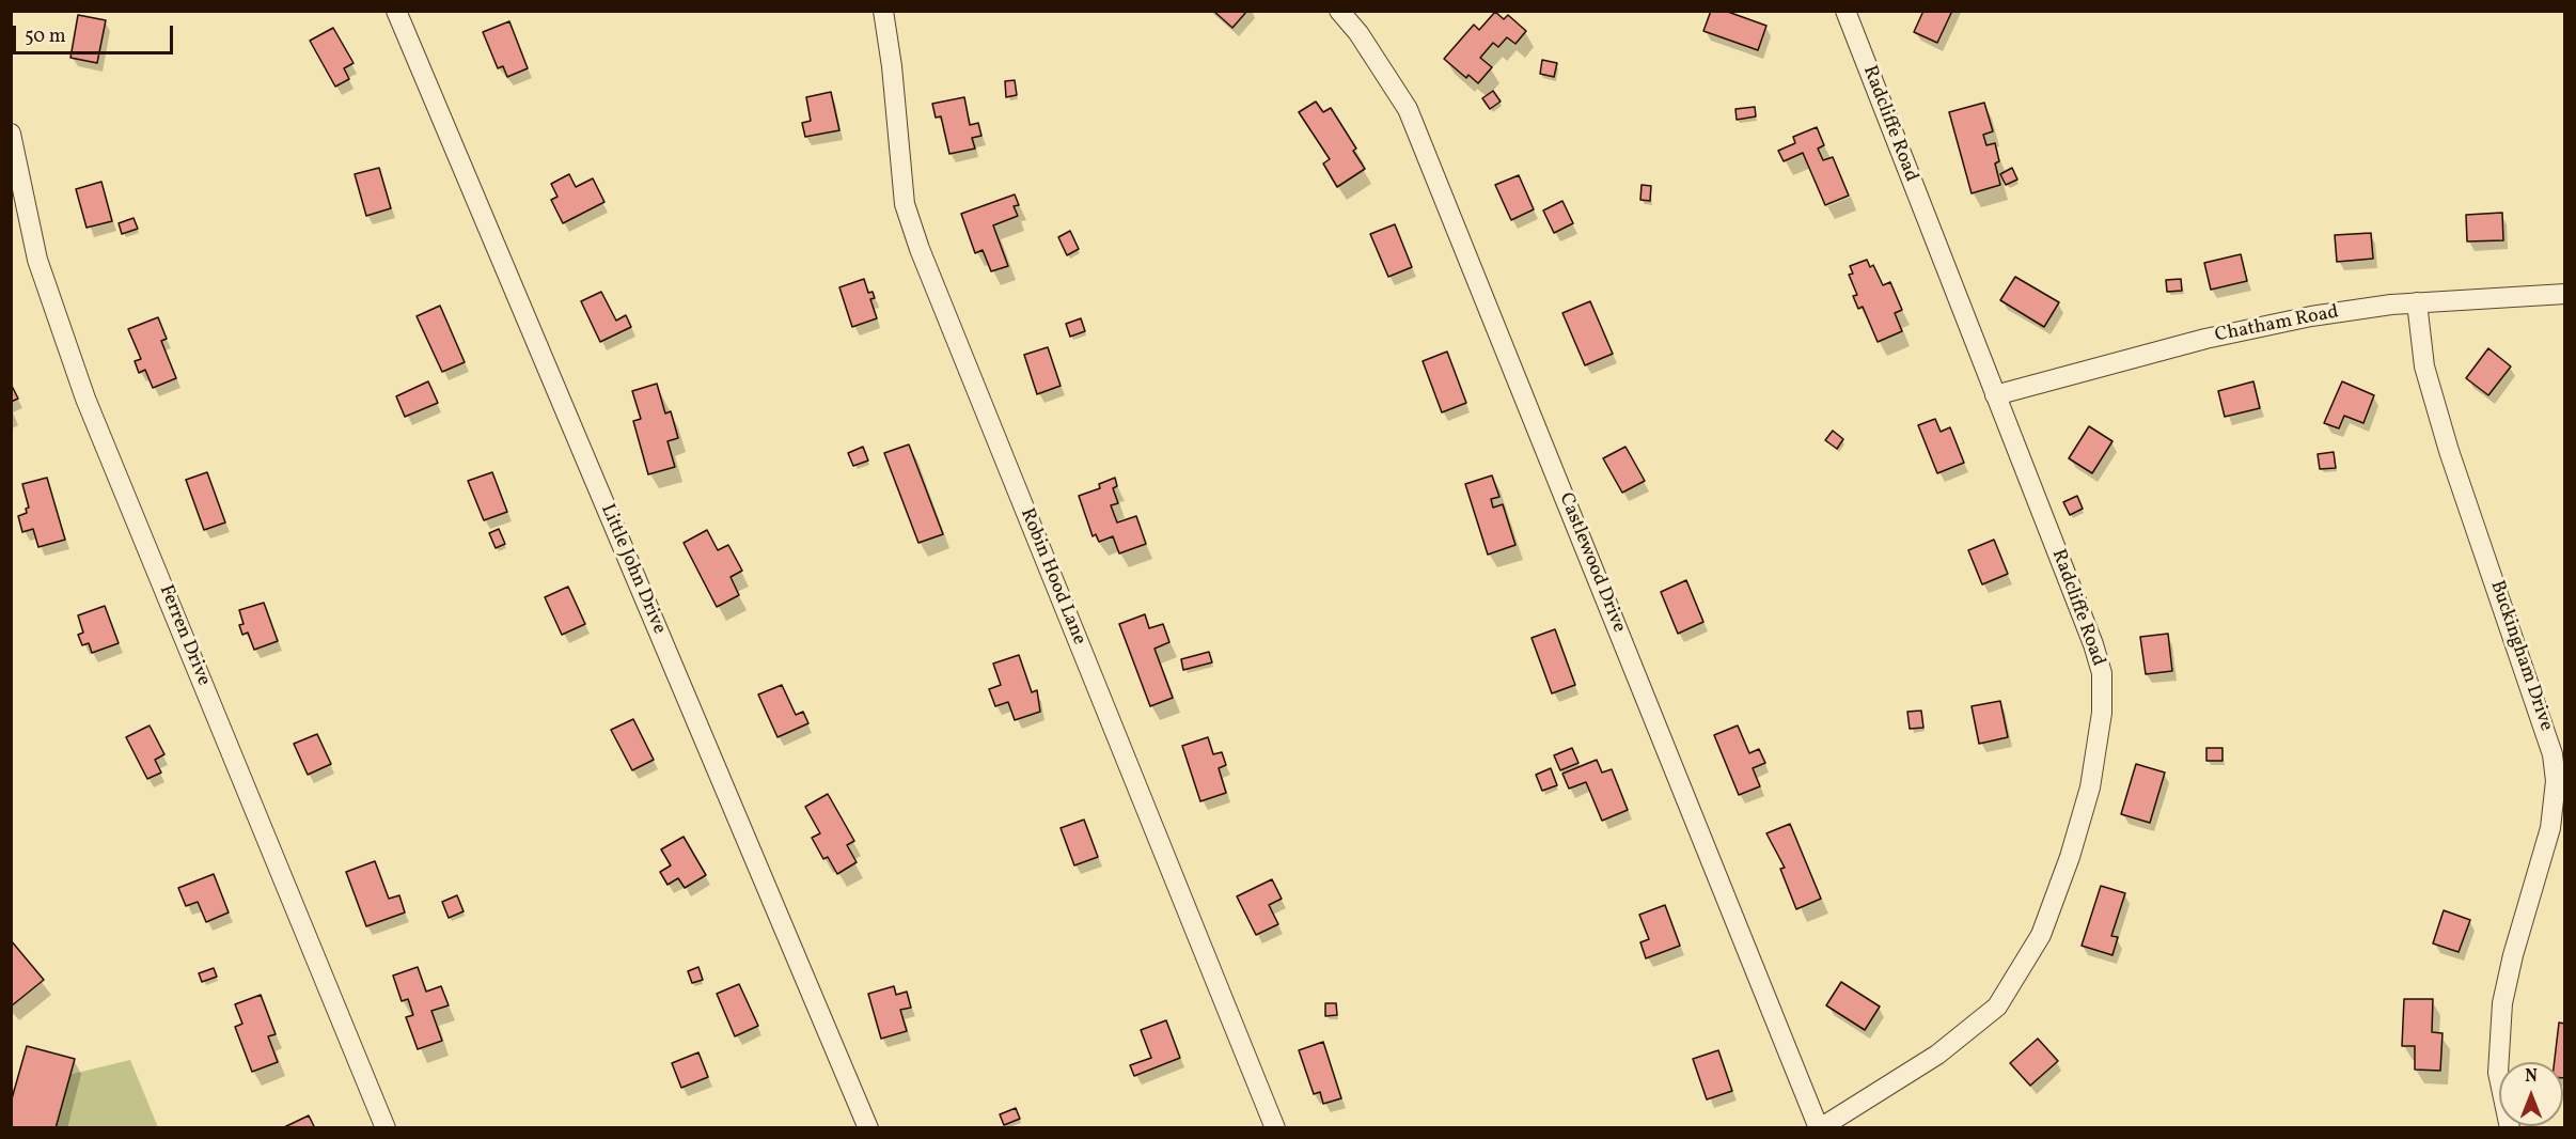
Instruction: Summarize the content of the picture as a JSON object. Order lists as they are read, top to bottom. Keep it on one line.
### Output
{"streets":{"street":["Radcliffe Road","Chatham Road","Castlewood Drive","Little John Drive","Robin Hood Lane","Ferren Drive","Buckingham Drive"]},"crossings":[["Radcliffe Road","Chatham Road"],["Radcliffe Road","Castlewood Drive"],["Chatham Road","Buckingham Drive"]],"scale_bar":"50 m","north":"top"}
